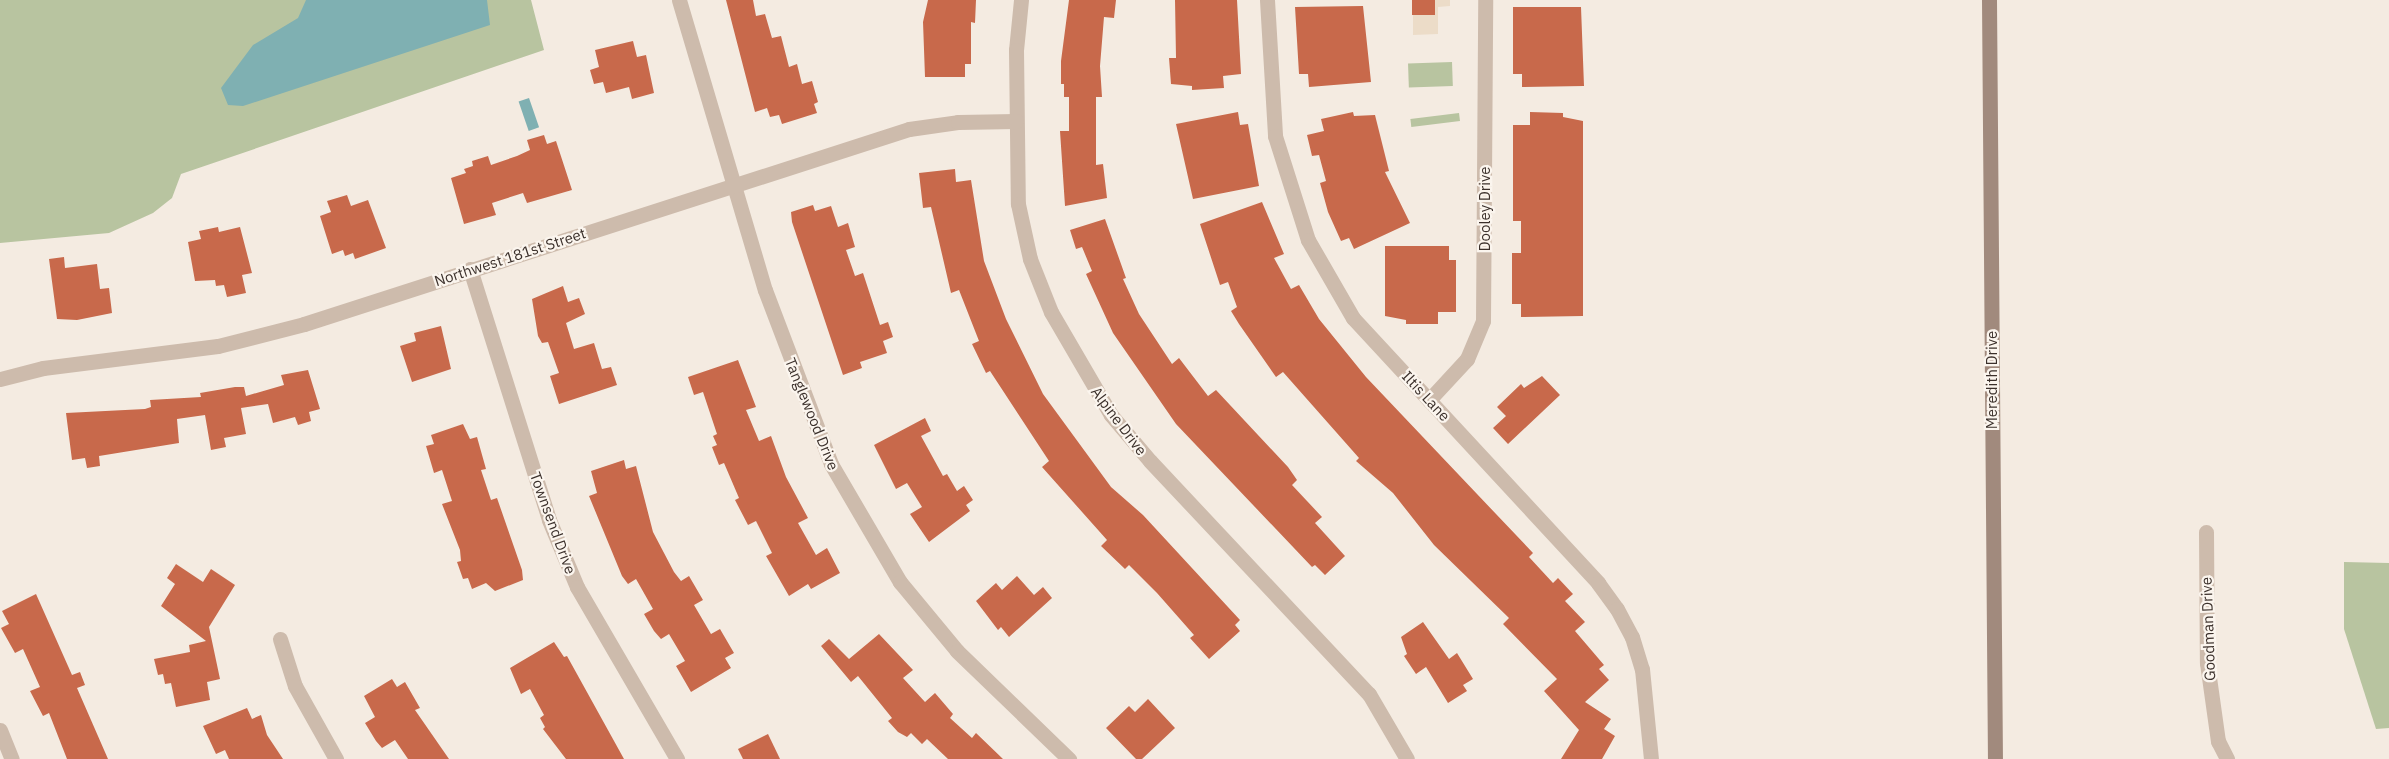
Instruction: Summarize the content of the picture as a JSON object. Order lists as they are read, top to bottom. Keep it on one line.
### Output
{"streets":{"street":["Dooley Drive","Northwest 181st Street","Meredith Drive","Iltis Lane","Tanglewood Drive","Alpine Drive","Townsend Drive","Goodman Drive"]},"crossings":[["Dooley Drive","Iltis Lane"],["Northwest 181st Street","Tanglewood Drive"],["Northwest 181st Street","Alpine Drive"],["Northwest 181st Street","Townsend Drive"]]}
